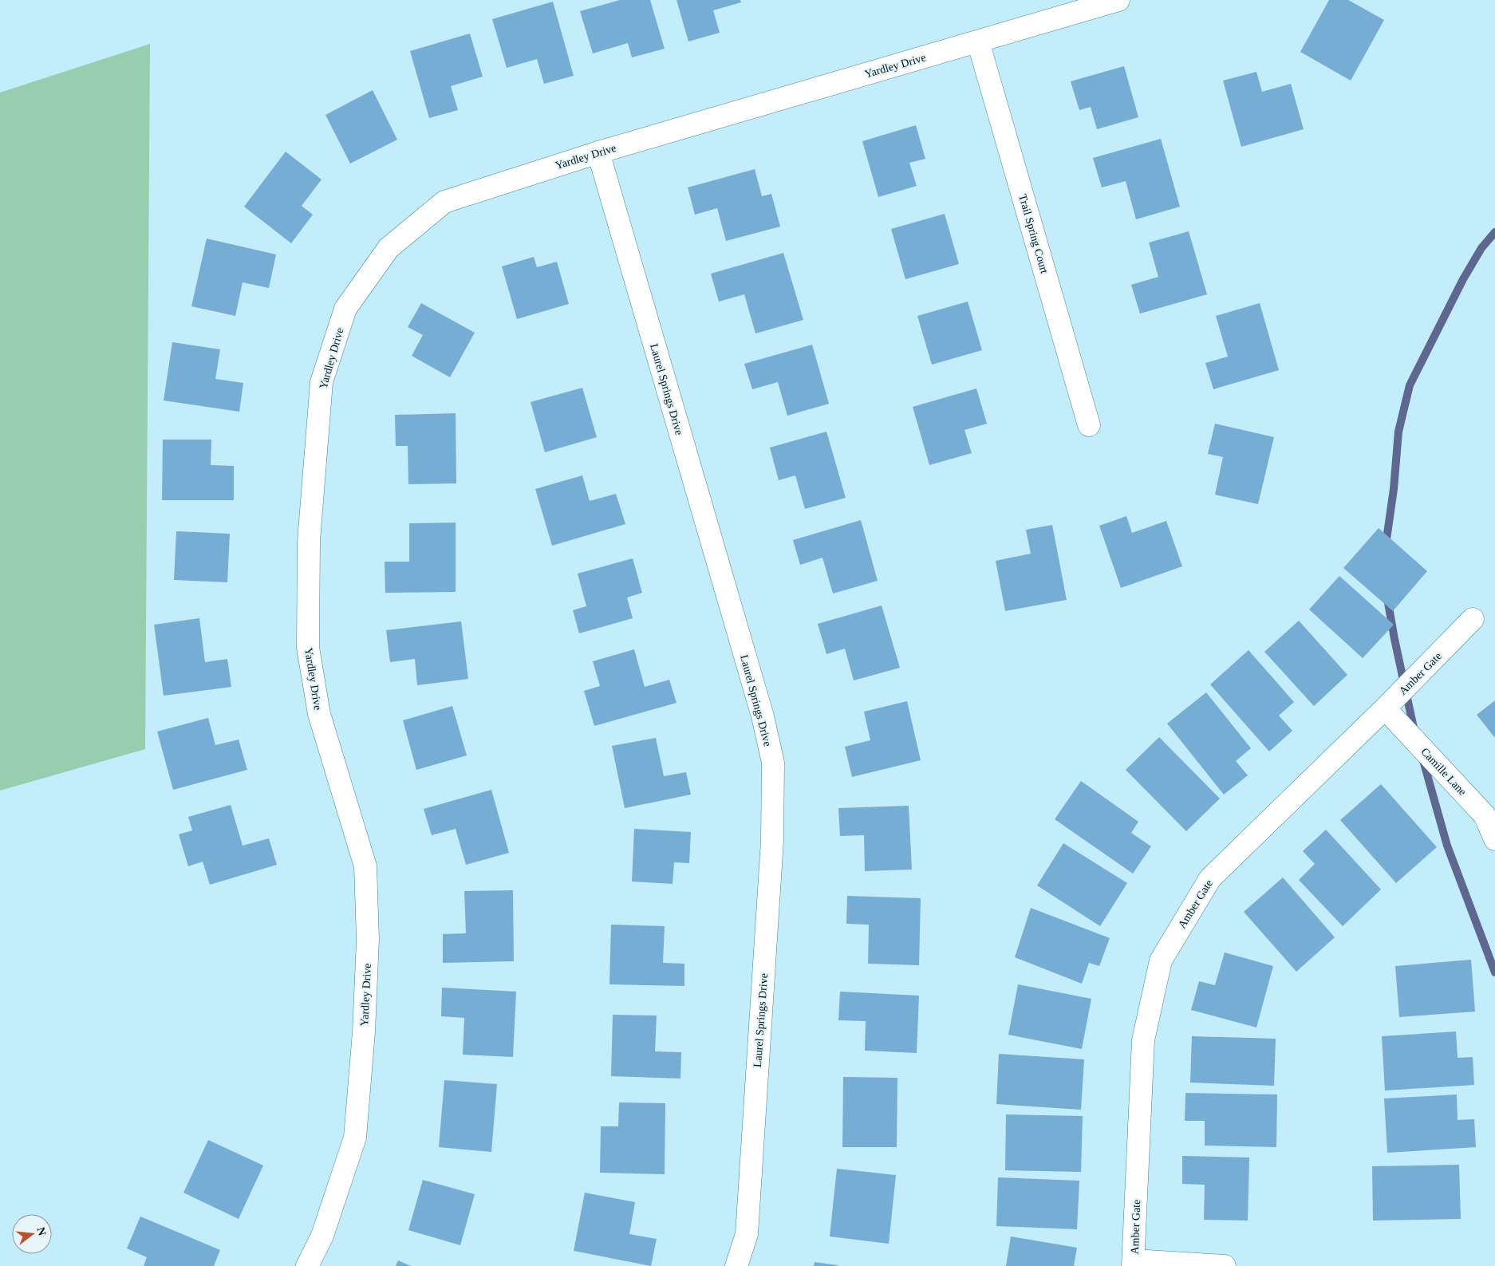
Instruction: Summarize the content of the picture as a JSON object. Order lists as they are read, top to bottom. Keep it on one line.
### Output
{"streets":{"street":["Yardley Drive","Trail Spring Court","Laurel Springs Drive","Amber Gate","Camille Lane"]},"crossings":[["Yardley Drive","Trail Spring Court"],["Yardley Drive","Laurel Springs Drive"],["Amber Gate","Camille Lane"]],"north":"right"}
